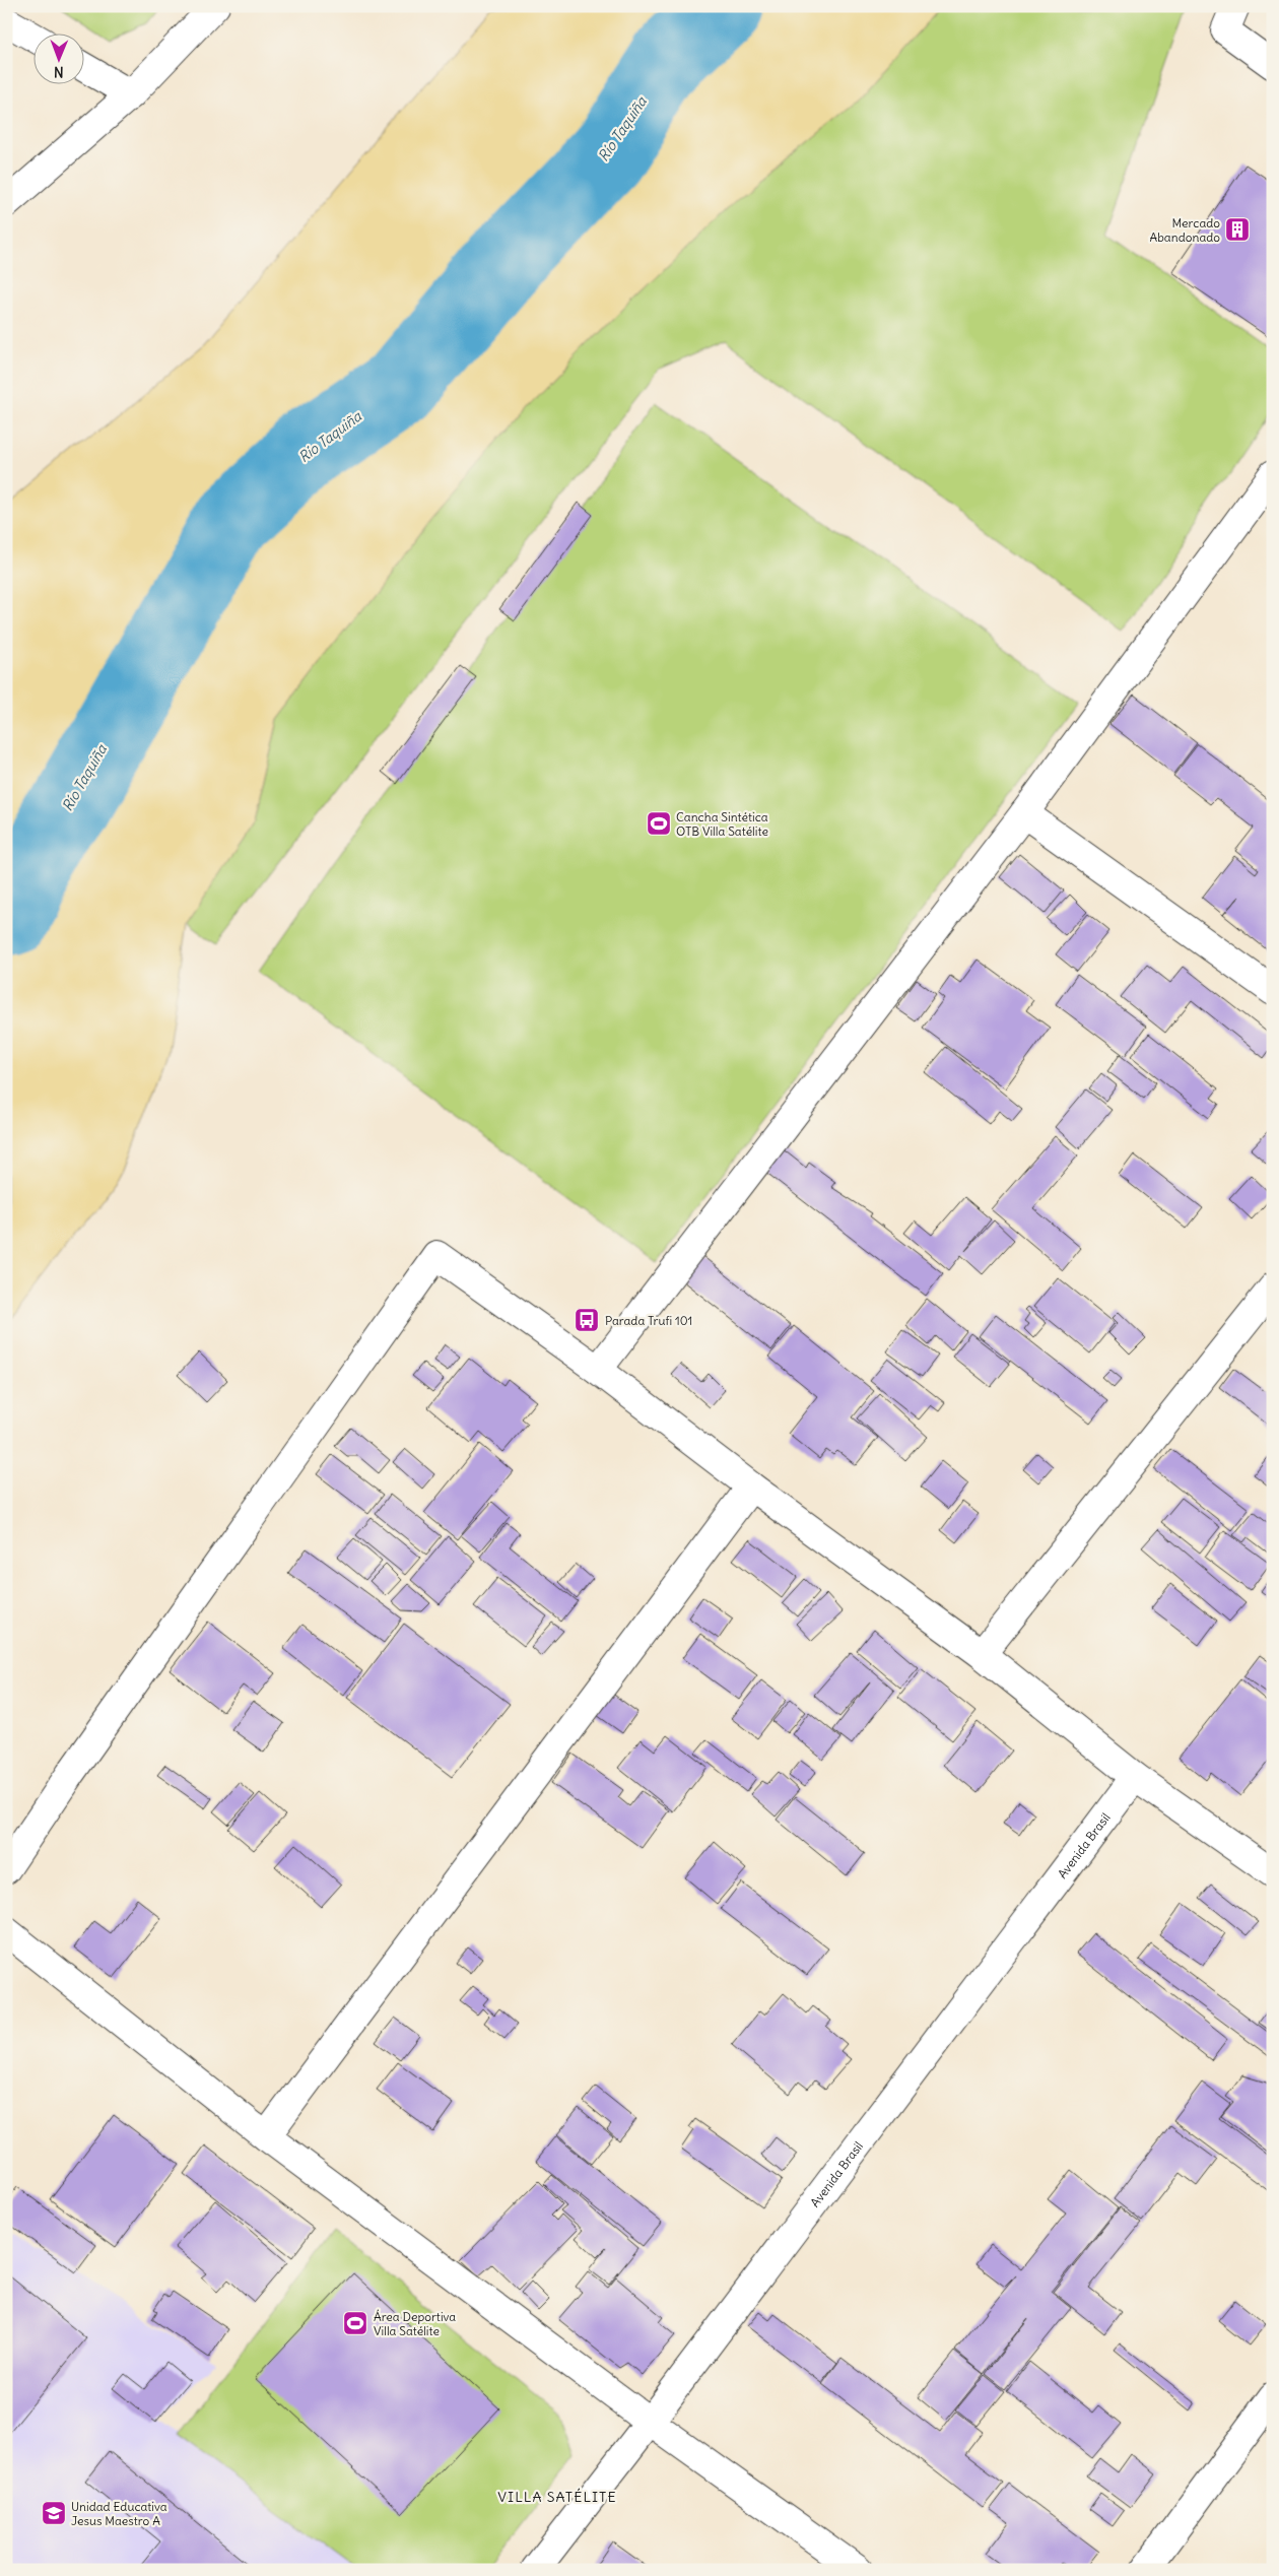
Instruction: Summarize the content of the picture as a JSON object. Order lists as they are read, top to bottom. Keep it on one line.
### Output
{"streets":{"street":["Avenida Brasil"]},"districts":["VILLA SATÉLITE"],"water":["Río Taquiña"],"places":{"building":["Mercado Abandonado"],"sports":["Cancha Sintética OTB Villa Satélite","Área Deportiva Villa Satélite"],"bus stop":["Parada Trufi 101"],"school or university":["Unidad Educativa Jesus Maestro A"]},"north":"bottom"}
